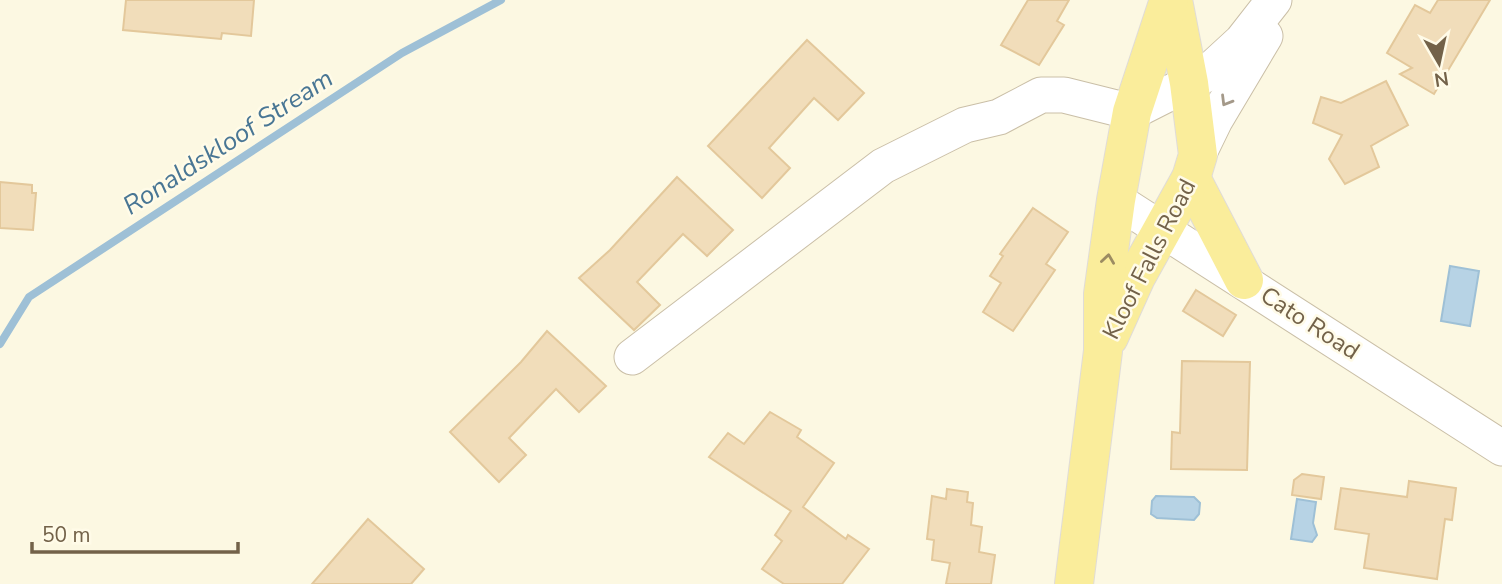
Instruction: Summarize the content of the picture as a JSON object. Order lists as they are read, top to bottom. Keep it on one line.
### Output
{"streets":{"main road":["Kloof Falls Road"],"street":["Cato Road"]},"crossings":[["Kloof Falls Road","Cato Road"]],"water":["Ronaldskloof Stream"],"scale_bar":"50 m","north":"bottom"}
